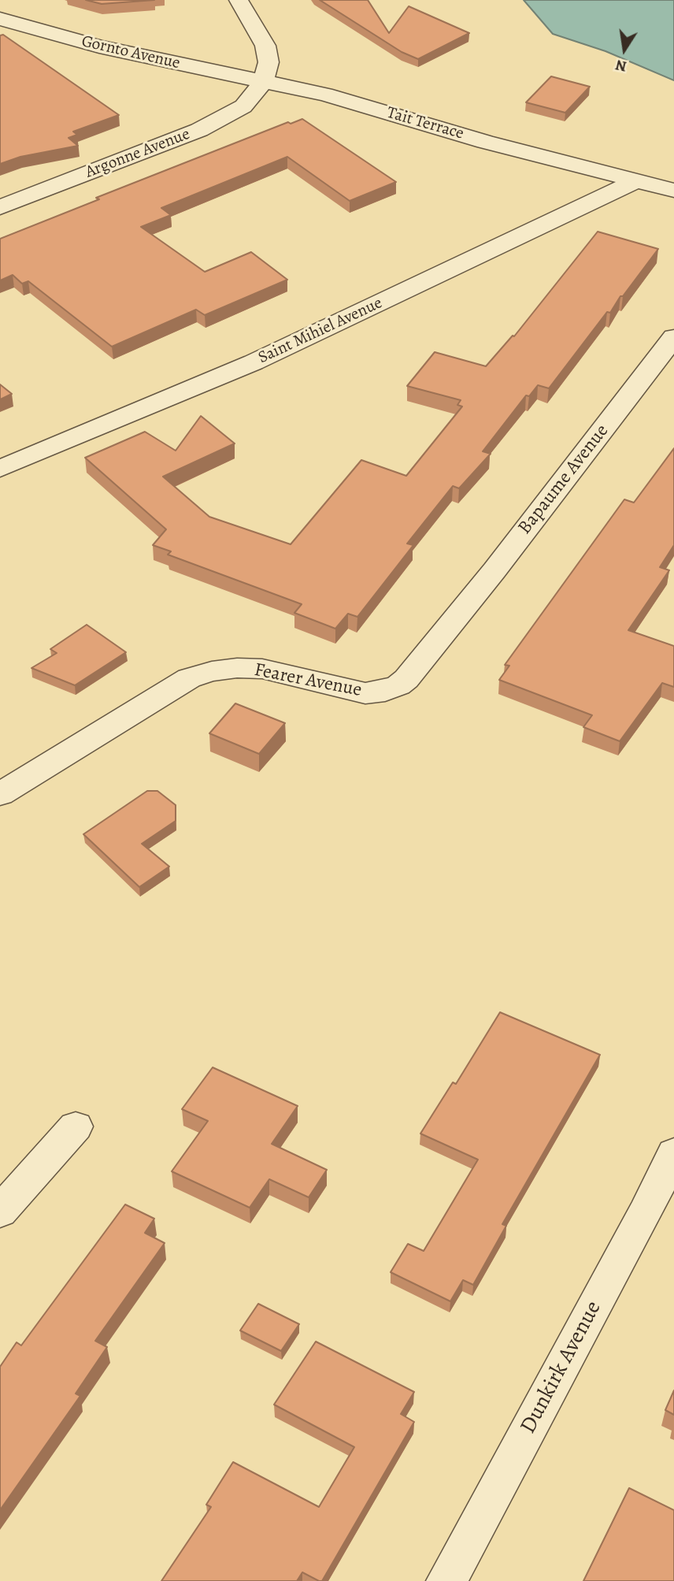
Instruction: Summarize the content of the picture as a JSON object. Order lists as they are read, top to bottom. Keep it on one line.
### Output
{"streets":{"street":["Gornto Avenue","Tait Terrace","Argonne Avenue","Saint Mihiel Avenue","Bapaume Avenue","Fearer Avenue","Dunkirk Avenue"]},"crossings":[["Gornto Avenue","Tait Terrace"],["Gornto Avenue","Argonne Avenue"],["Tait Terrace","Argonne Avenue"],["Tait Terrace","Saint Mihiel Avenue"],["Bapaume Avenue","Fearer Avenue"]],"north":"bottom"}
